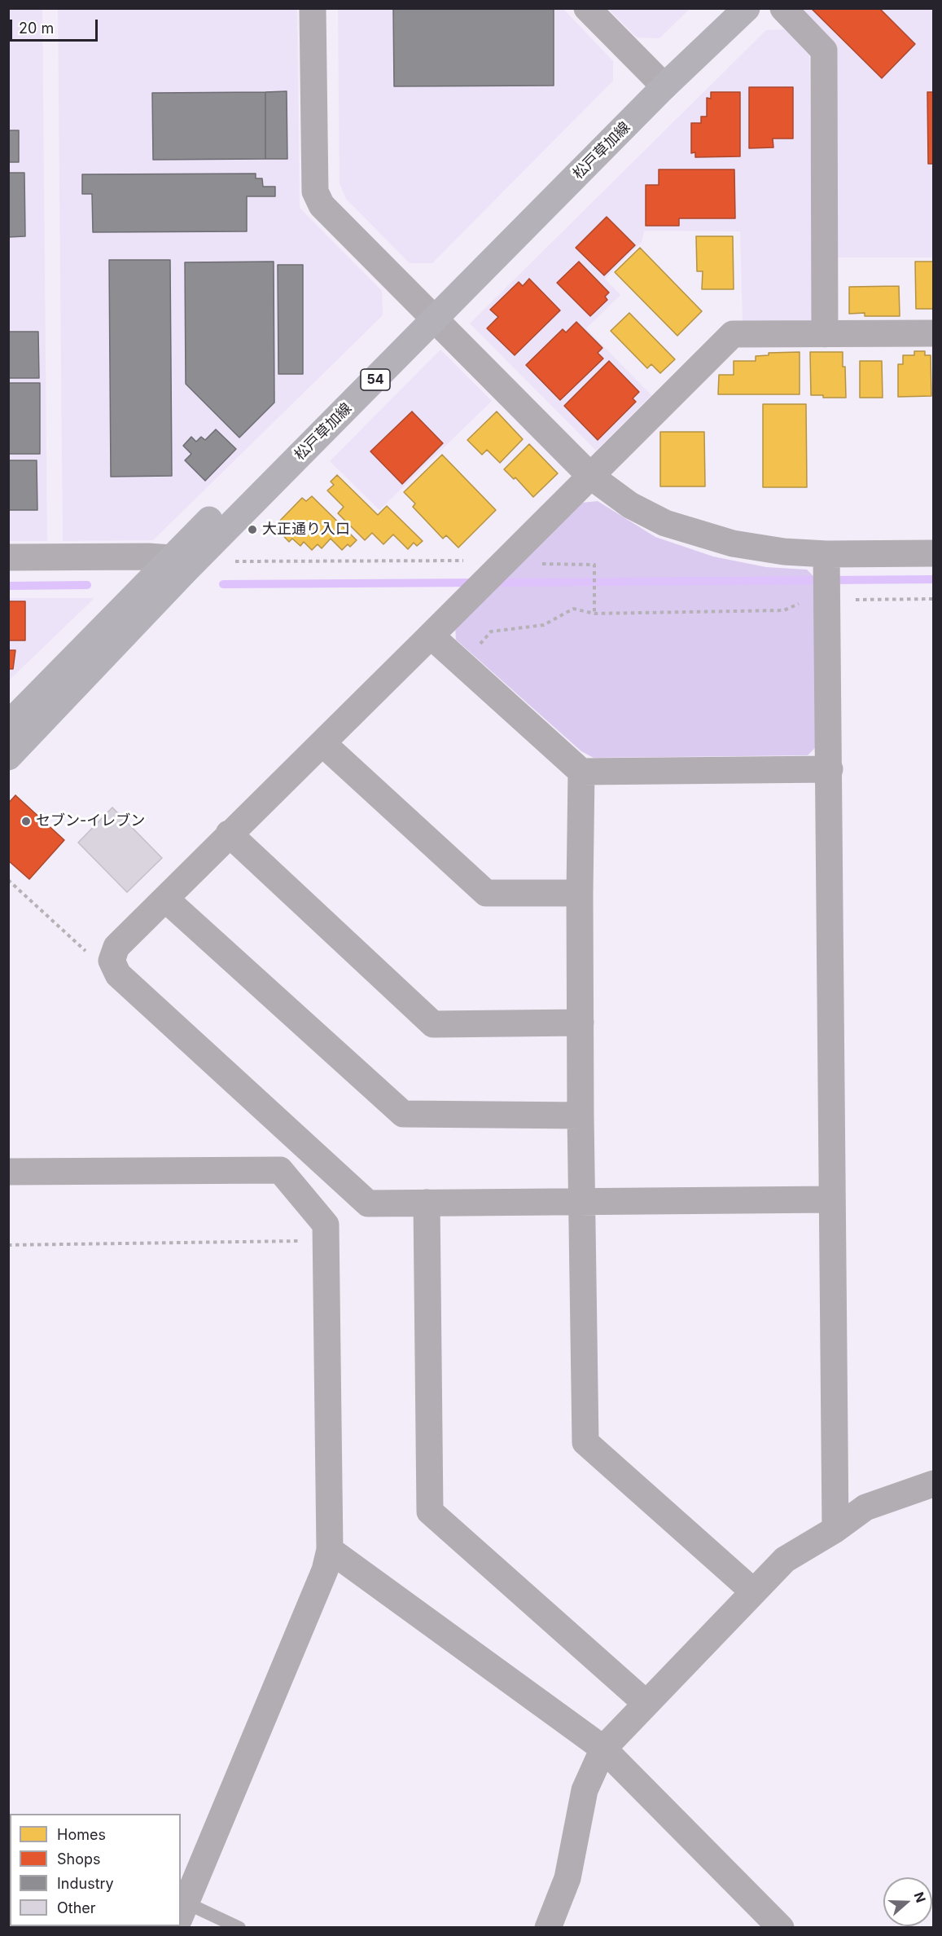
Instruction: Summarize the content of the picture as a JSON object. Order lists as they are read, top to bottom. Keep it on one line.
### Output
{"streets":{"main road":["松戸草加線","54"]},"places":["大正通り入口","セブン-イレブン"],"legend":["Homes","Shops","Industry","Other"],"scale_bar":"20 m","north":"right"}
